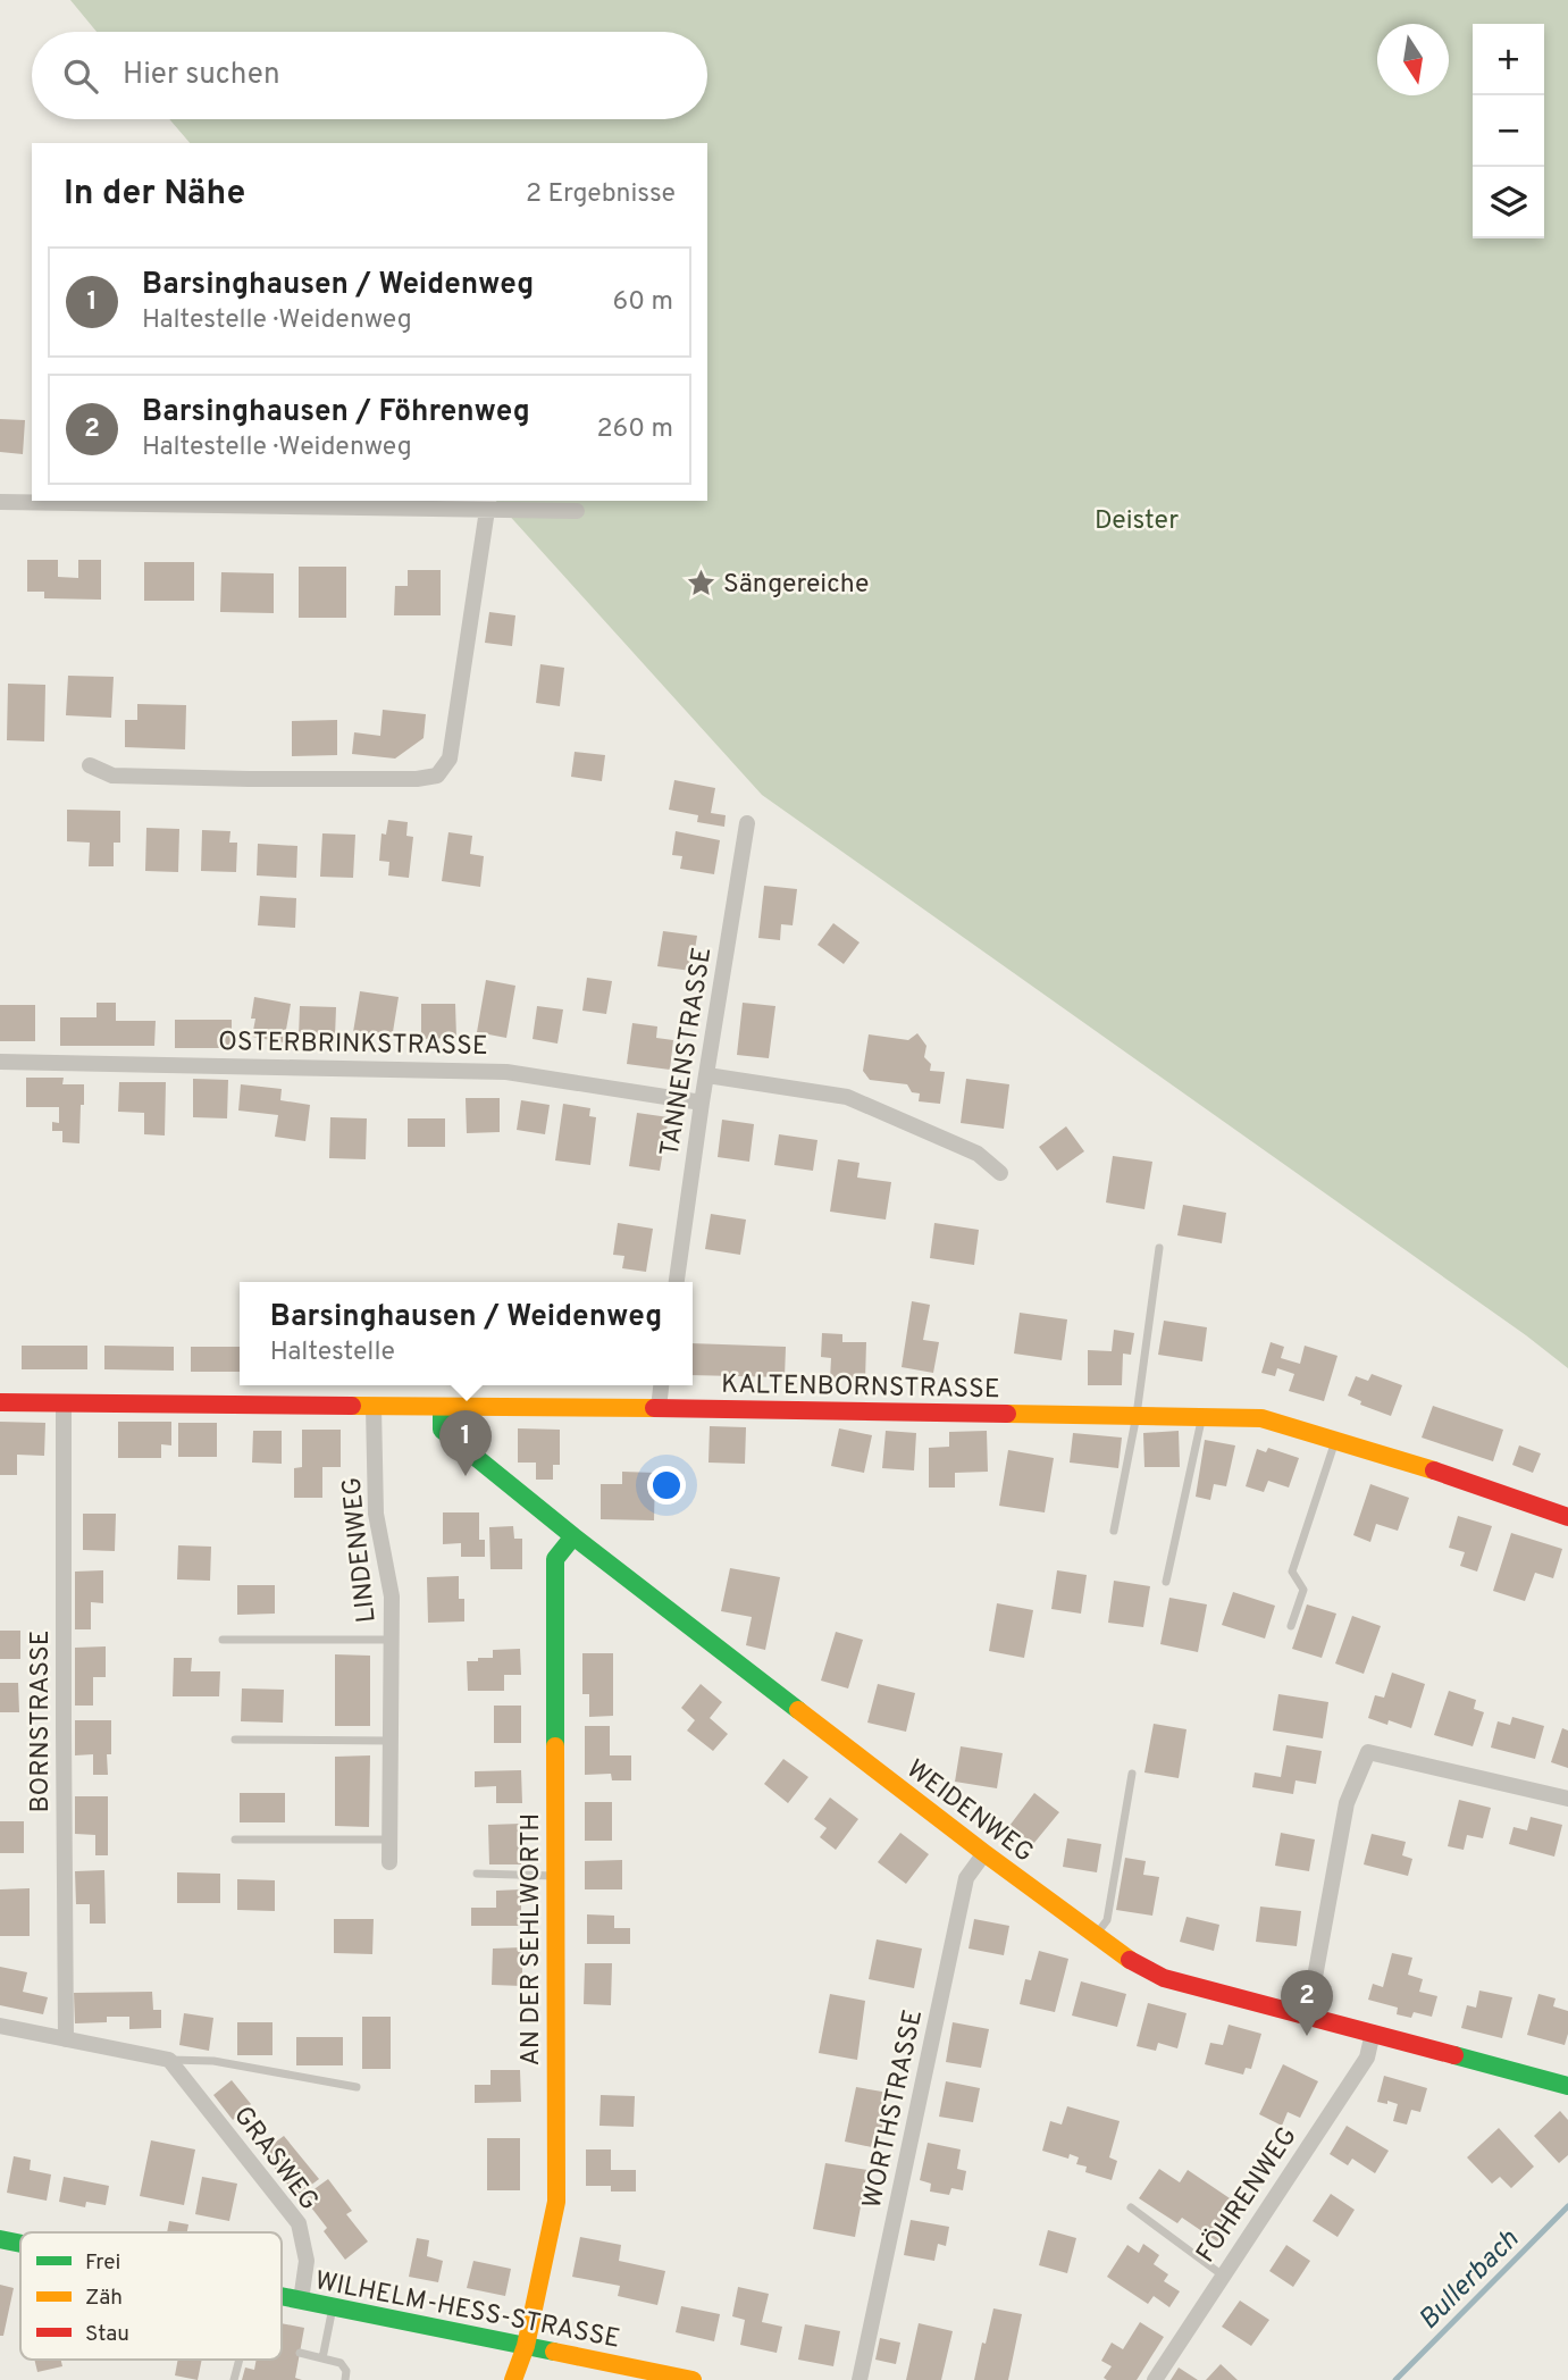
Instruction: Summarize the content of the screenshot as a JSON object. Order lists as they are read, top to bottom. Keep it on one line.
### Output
{"streets":{"street":["OSTERBRINKSTRASSE","TANNENSTRASSE","KALTENBORNSTRASSE","LINDENWEG","BORNSTRASSE","WEIDENWEG","AN DER SEHLWORTH","WORTHSTRASSE","GRASWEG","FÖHRENWEG","WILHELM-HESS-STRASSE"]},"crossings":[["OSTERBRINKSTRASSE","TANNENSTRASSE"],["KALTENBORNSTRASSE","LINDENWEG"],["KALTENBORNSTRASSE","BORNSTRASSE"],["KALTENBORNSTRASSE","WEIDENWEG"],["BORNSTRASSE","GRASWEG"],["WEIDENWEG","AN DER SEHLWORTH"],["WEIDENWEG","WORTHSTRASSE"],["WEIDENWEG","FÖHRENWEG"],["AN DER SEHLWORTH","WILHELM-HESS-STRASSE"],["GRASWEG","WILHELM-HESS-STRASSE"]],"water":["Bullerbach"],"parks":["Deister"],"places":{"place":["Sängereiche"]},"legend":["Frei","Zäh","Stau"],"north":"bottom","page":{"map_buttons":["+","−"],"search":"Hier suchen","heading":["In der Nähe","2 Ergebnisse"],"list":[{"mark":"1","name":"Barsinghausen / Weidenweg","note":"Haltestelle · Weidenweg","value":"60 m"},{"mark":"2","name":"Barsinghausen / Föhrenweg","note":"Haltestelle · Weidenweg","value":"260 m"}],"popup":["Barsinghausen / Weidenweg","Haltestelle"],"pins":["1","2"]}}
